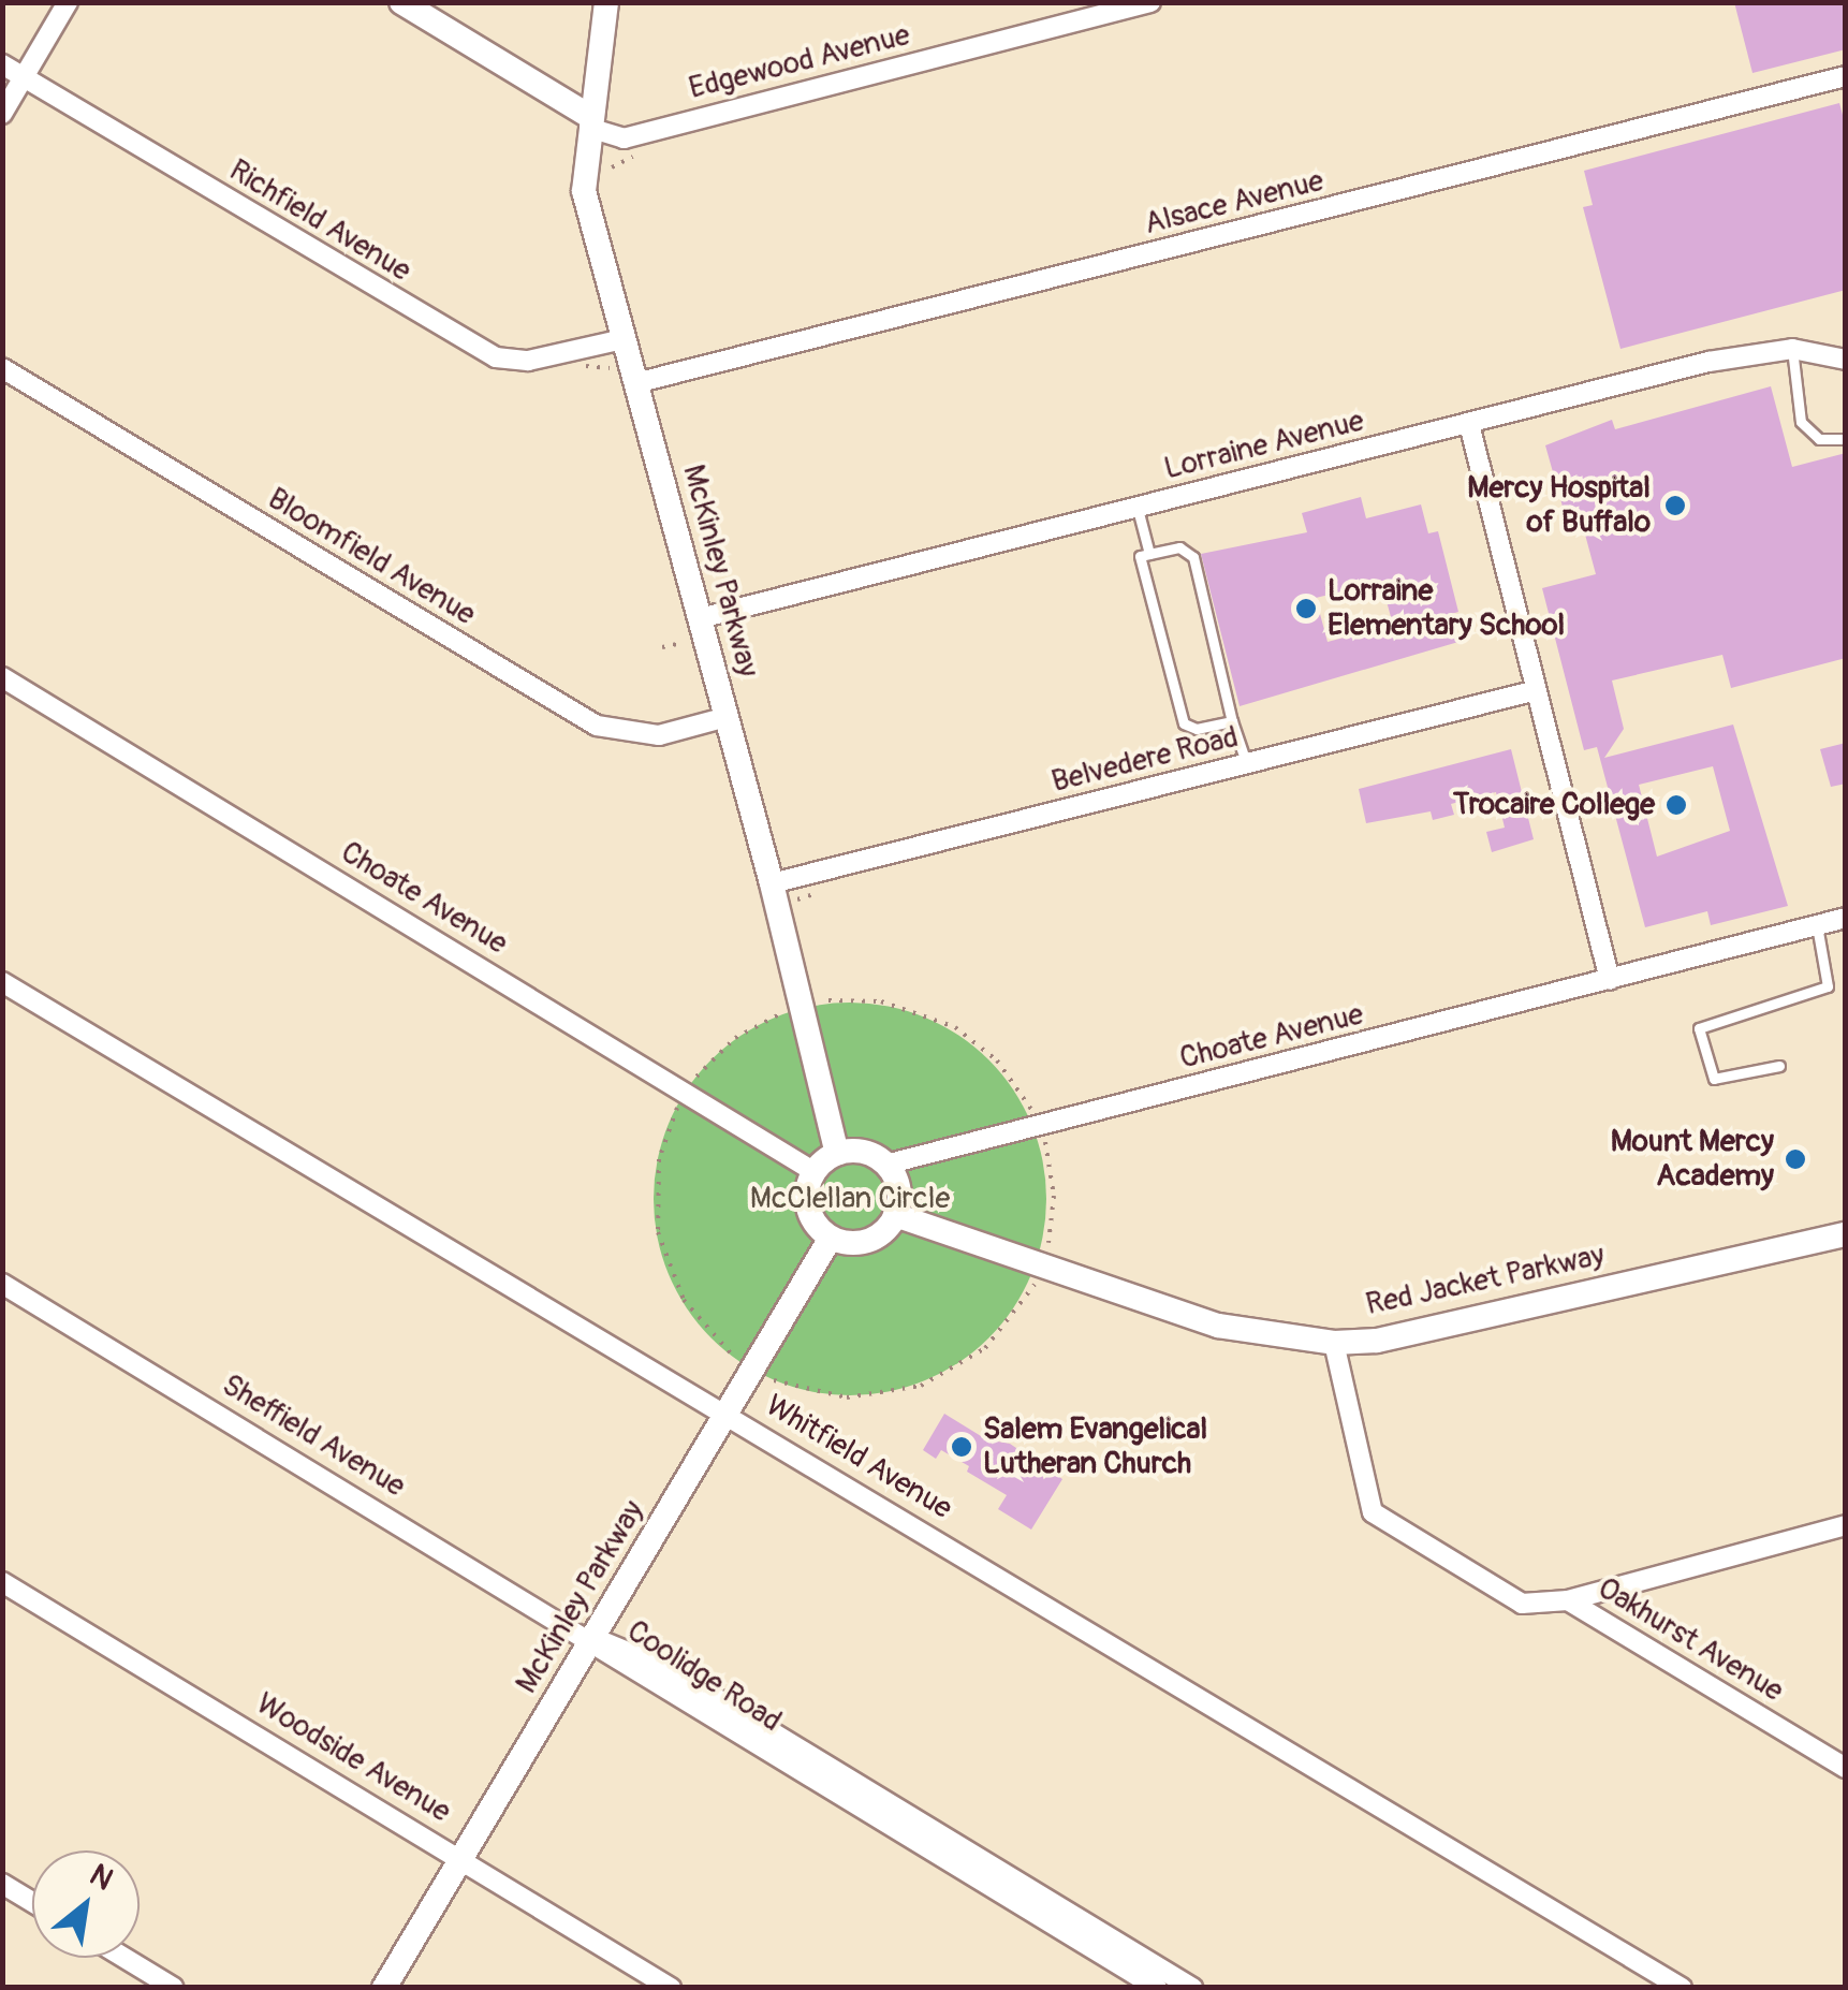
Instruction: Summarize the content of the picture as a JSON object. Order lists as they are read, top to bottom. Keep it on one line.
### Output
{"streets":{"street":["Edgewood Avenue","Alsace Avenue","Richfield Avenue","Lorraine Avenue","Bloomfield Avenue","McKinley Parkway","Belvedere Road","Choate Avenue","Red Jacket Parkway","Sheffield Avenue","Whitfield Avenue","Oakhurst Avenue","Coolidge Road","Woodside Avenue"]},"crossings":[["Edgewood Avenue","McKinley Parkway"],["Alsace Avenue","McKinley Parkway"],["Richfield Avenue","McKinley Parkway"],["Lorraine Avenue","McKinley Parkway"],["Bloomfield Avenue","McKinley Parkway"],["McKinley Parkway","Belvedere Road"],["McKinley Parkway","Choate Avenue"],["McKinley Parkway","Red Jacket Parkway"],["McKinley Parkway","Sheffield Avenue"],["McKinley Parkway","Whitfield Avenue"],["McKinley Parkway","Coolidge Road"],["McKinley Parkway","Woodside Avenue"],["Choate Avenue","Red Jacket Parkway"],["Red Jacket Parkway","Oakhurst Avenue"],["Sheffield Avenue","Coolidge Road"]],"parks":["McClellan Circle"],"places":["Mercy Hospital of Buffalo","Lorraine Elementary School","Trocaire College","Mount Mercy Academy","Salem Evangelical Lutheran Church"],"north":"top right"}
